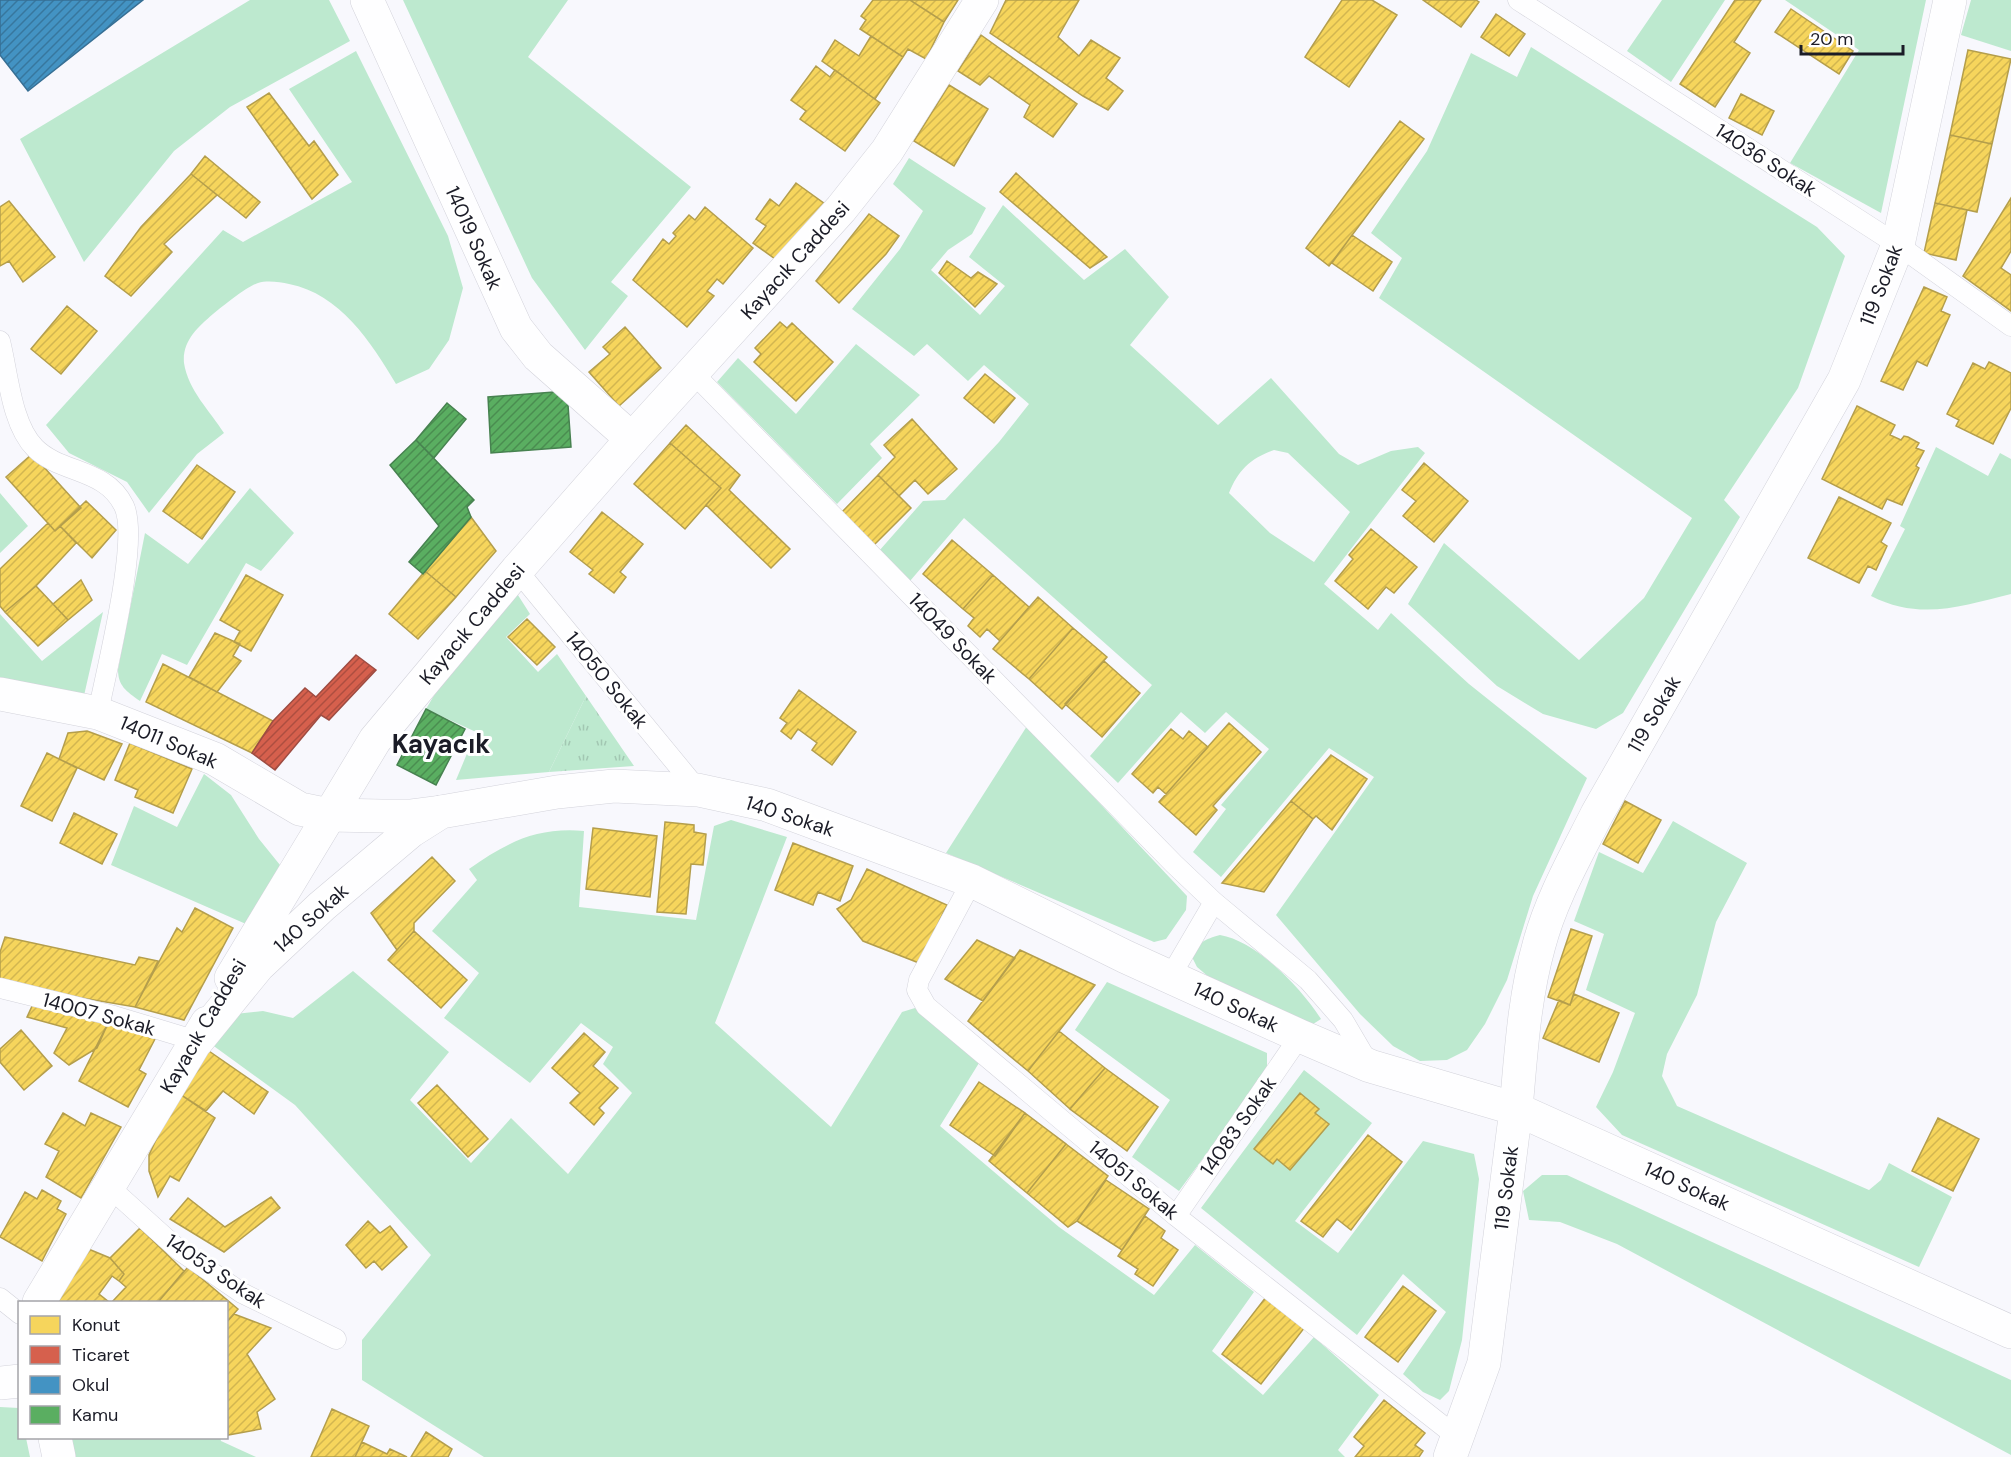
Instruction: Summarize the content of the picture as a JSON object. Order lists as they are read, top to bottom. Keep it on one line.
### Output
{"streets":{"street":["14019 Sokak","Kayacık Caddesi","119 Sokak","14011 Sokak","140 Sokak"],"lane":["14036 Sokak","14049 Sokak","14050 Sokak","14007 Sokak","14083 Sokak","14051 Sokak","14053 Sokak"]},"crossings":[["14036 Sokak","119 Sokak"],["14019 Sokak","Kayacık Caddesi"],["Kayacık Caddesi","14049 Sokak"],["Kayacık Caddesi","14050 Sokak"],["Kayacık Caddesi","14011 Sokak"],["Kayacık Caddesi","140 Sokak"],["Kayacık Caddesi","14007 Sokak"],["Kayacık Caddesi","14053 Sokak"],["119 Sokak","140 Sokak"],["119 Sokak","14051 Sokak"],["14049 Sokak","140 Sokak"],["14050 Sokak","140 Sokak"],["14011 Sokak","140 Sokak"],["140 Sokak","14007 Sokak"],["140 Sokak","14083 Sokak"],["140 Sokak","14051 Sokak"],["14083 Sokak","14051 Sokak"]],"districts":["Kayacık"],"legend":["Konut","Ticaret","Okul","Kamu"],"scale_bar":"20 m"}
